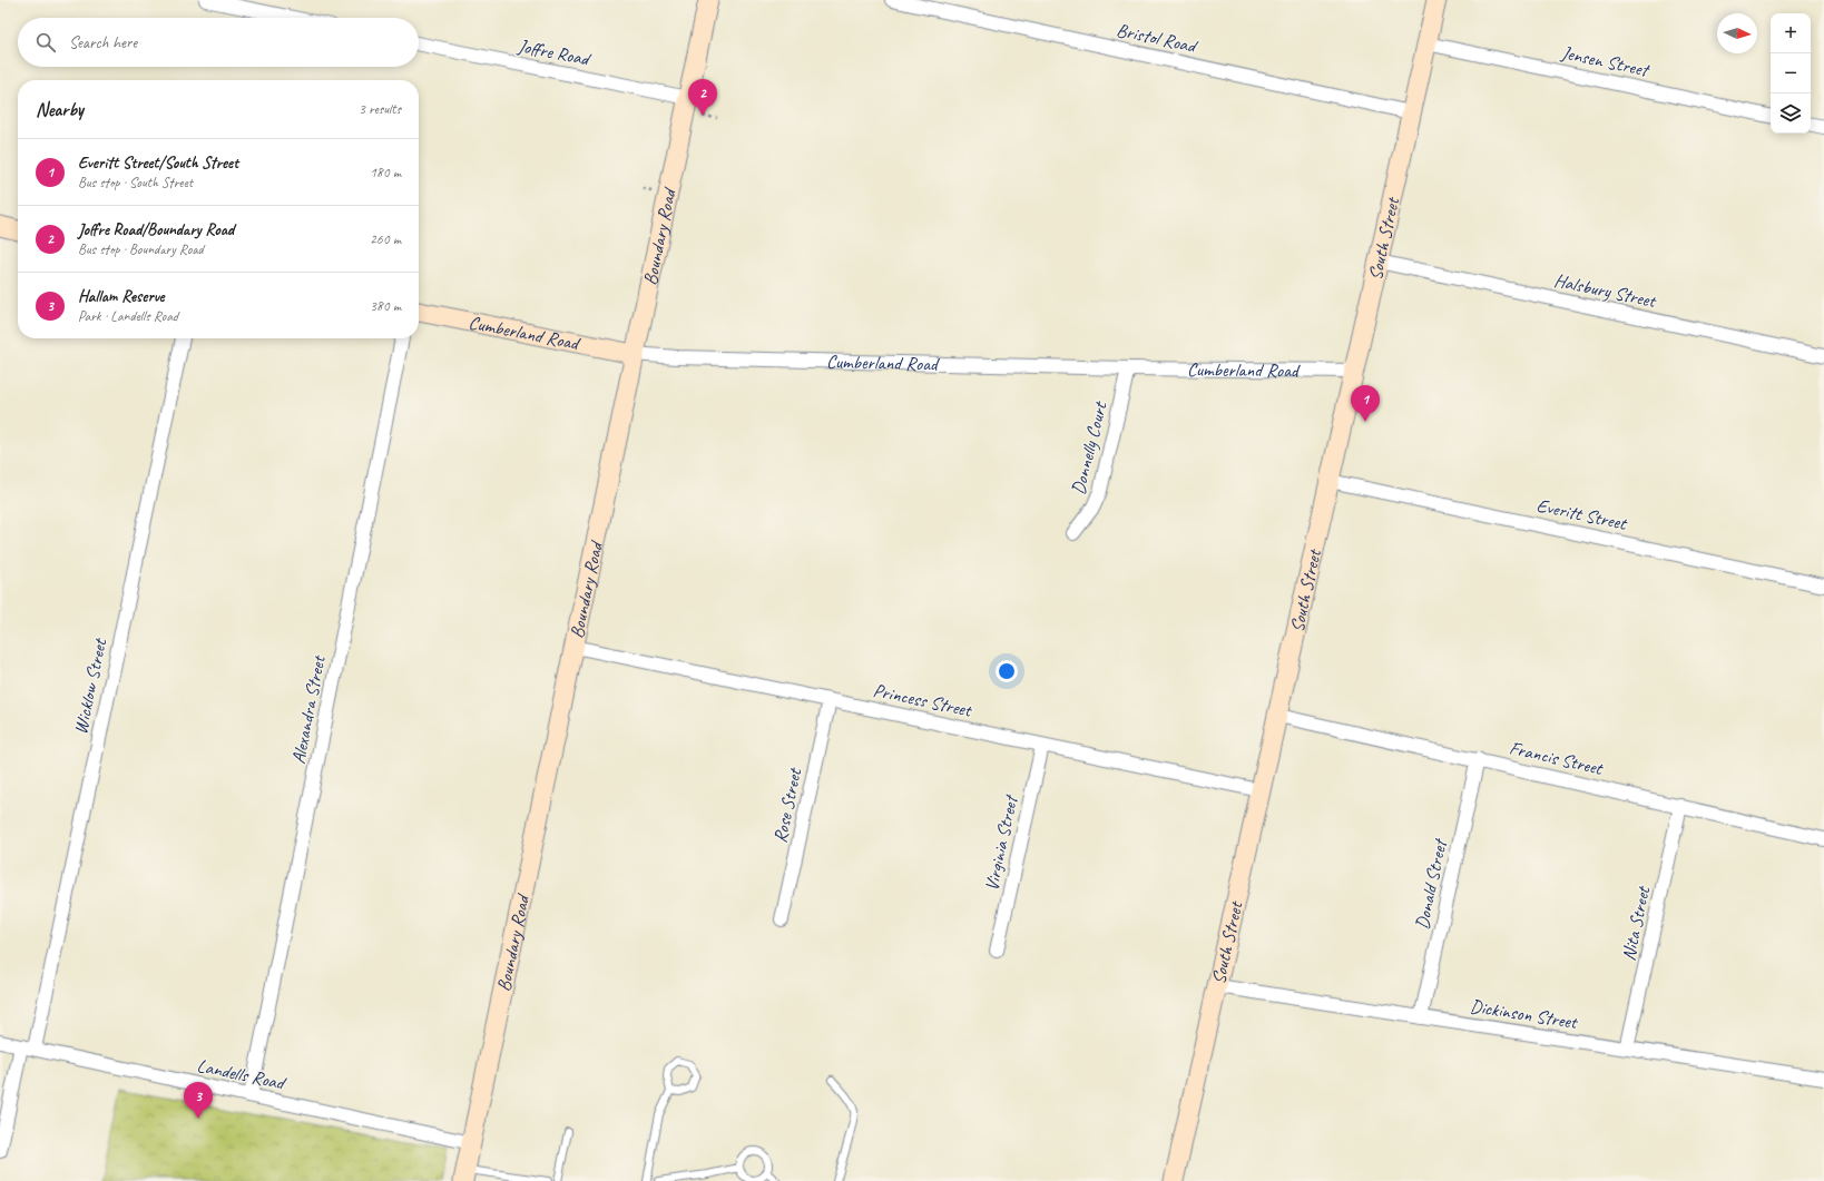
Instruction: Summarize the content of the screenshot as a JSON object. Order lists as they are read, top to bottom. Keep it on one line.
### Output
{"streets":{"main road":["Boundary Road","South Street","Cumberland Road"],"street":["Bristol Road","Joffre Road","Jensen Street","Halsbury Street","Donnelly Court","Everitt Street","Wicklow Street","Princess Street","Alexandra Street","Francis Street","Rose Street","Virginia Street","Donald Street","Nita Street","Dickinson Street","Landells Road"]},"crossings":[["Bristol Road","South Street"],["Joffre Road","Boundary Road"],["Jensen Street","South Street"],["Boundary Road","Cumberland Road"],["Boundary Road","Princess Street"],["Boundary Road","Landells Road"],["South Street","Halsbury Street"],["South Street","Cumberland Road"],["South Street","Everitt Street"],["South Street","Princess Street"],["South Street","Francis Street"],["South Street","Dickinson Street"],["Cumberland Road","Donnelly Court"],["Wicklow Street","Landells Road"],["Princess Street","Rose Street"],["Princess Street","Virginia Street"],["Alexandra Street","Landells Road"],["Francis Street","Donald Street"],["Francis Street","Nita Street"],["Donald Street","Dickinson Street"],["Nita Street","Dickinson Street"]],"north":"right","page":{"map_buttons":["+","−"],"search":"Search here","pins":["2","1","3"],"heading":["Nearby","3 results"],"list":[{"mark":"1","name":"Everitt Street/South Street","note":"Bus stop · South Street","value":"180 m"},{"mark":"2","name":"Joffre Road/Boundary Road","note":"Bus stop · Boundary Road","value":"260 m"},{"mark":"3","name":"Hallam Reserve","note":"Park · Landells Road","value":"380 m"}]}}
